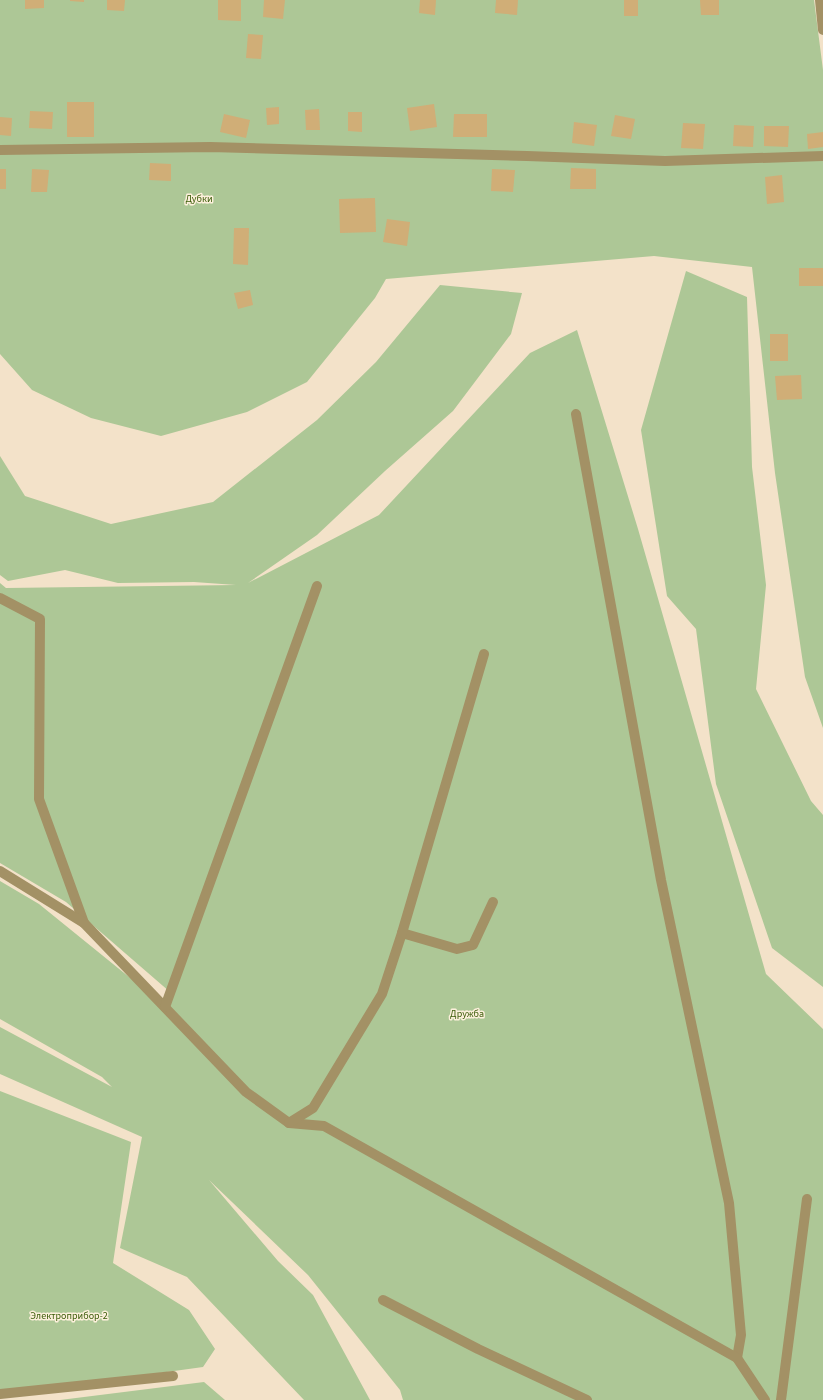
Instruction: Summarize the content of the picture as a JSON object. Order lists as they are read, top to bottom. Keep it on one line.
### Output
{"parks":["Дубки","Дружба","Электроприбор-2"]}
